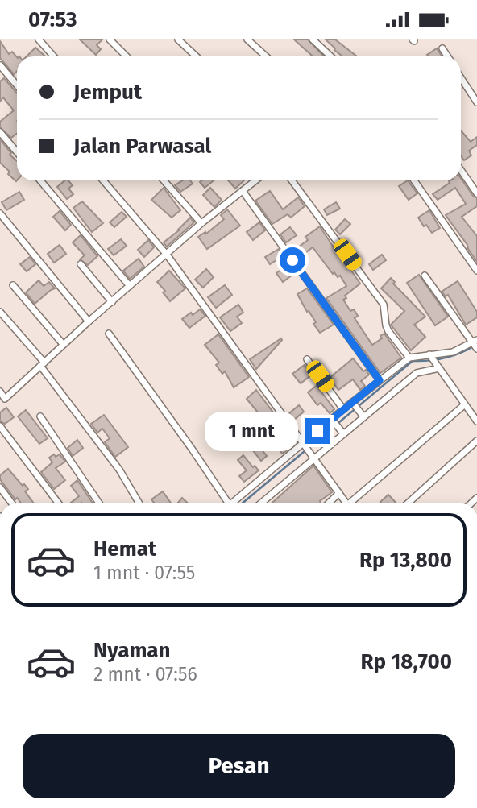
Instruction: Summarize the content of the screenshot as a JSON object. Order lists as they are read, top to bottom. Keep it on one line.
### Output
{"page":{"status":"07:53","banner":["Jemput","Jalan Parwasal"],"bubble":"1 mnt","list":[{"name":"Hemat","note":"1 mnt · 07:55","value":"Rp 13,800"},{"name":"Nyaman","note":"2 mnt · 07:56","value":"Rp 18,700"}],"buttons":"Pesan"}}
